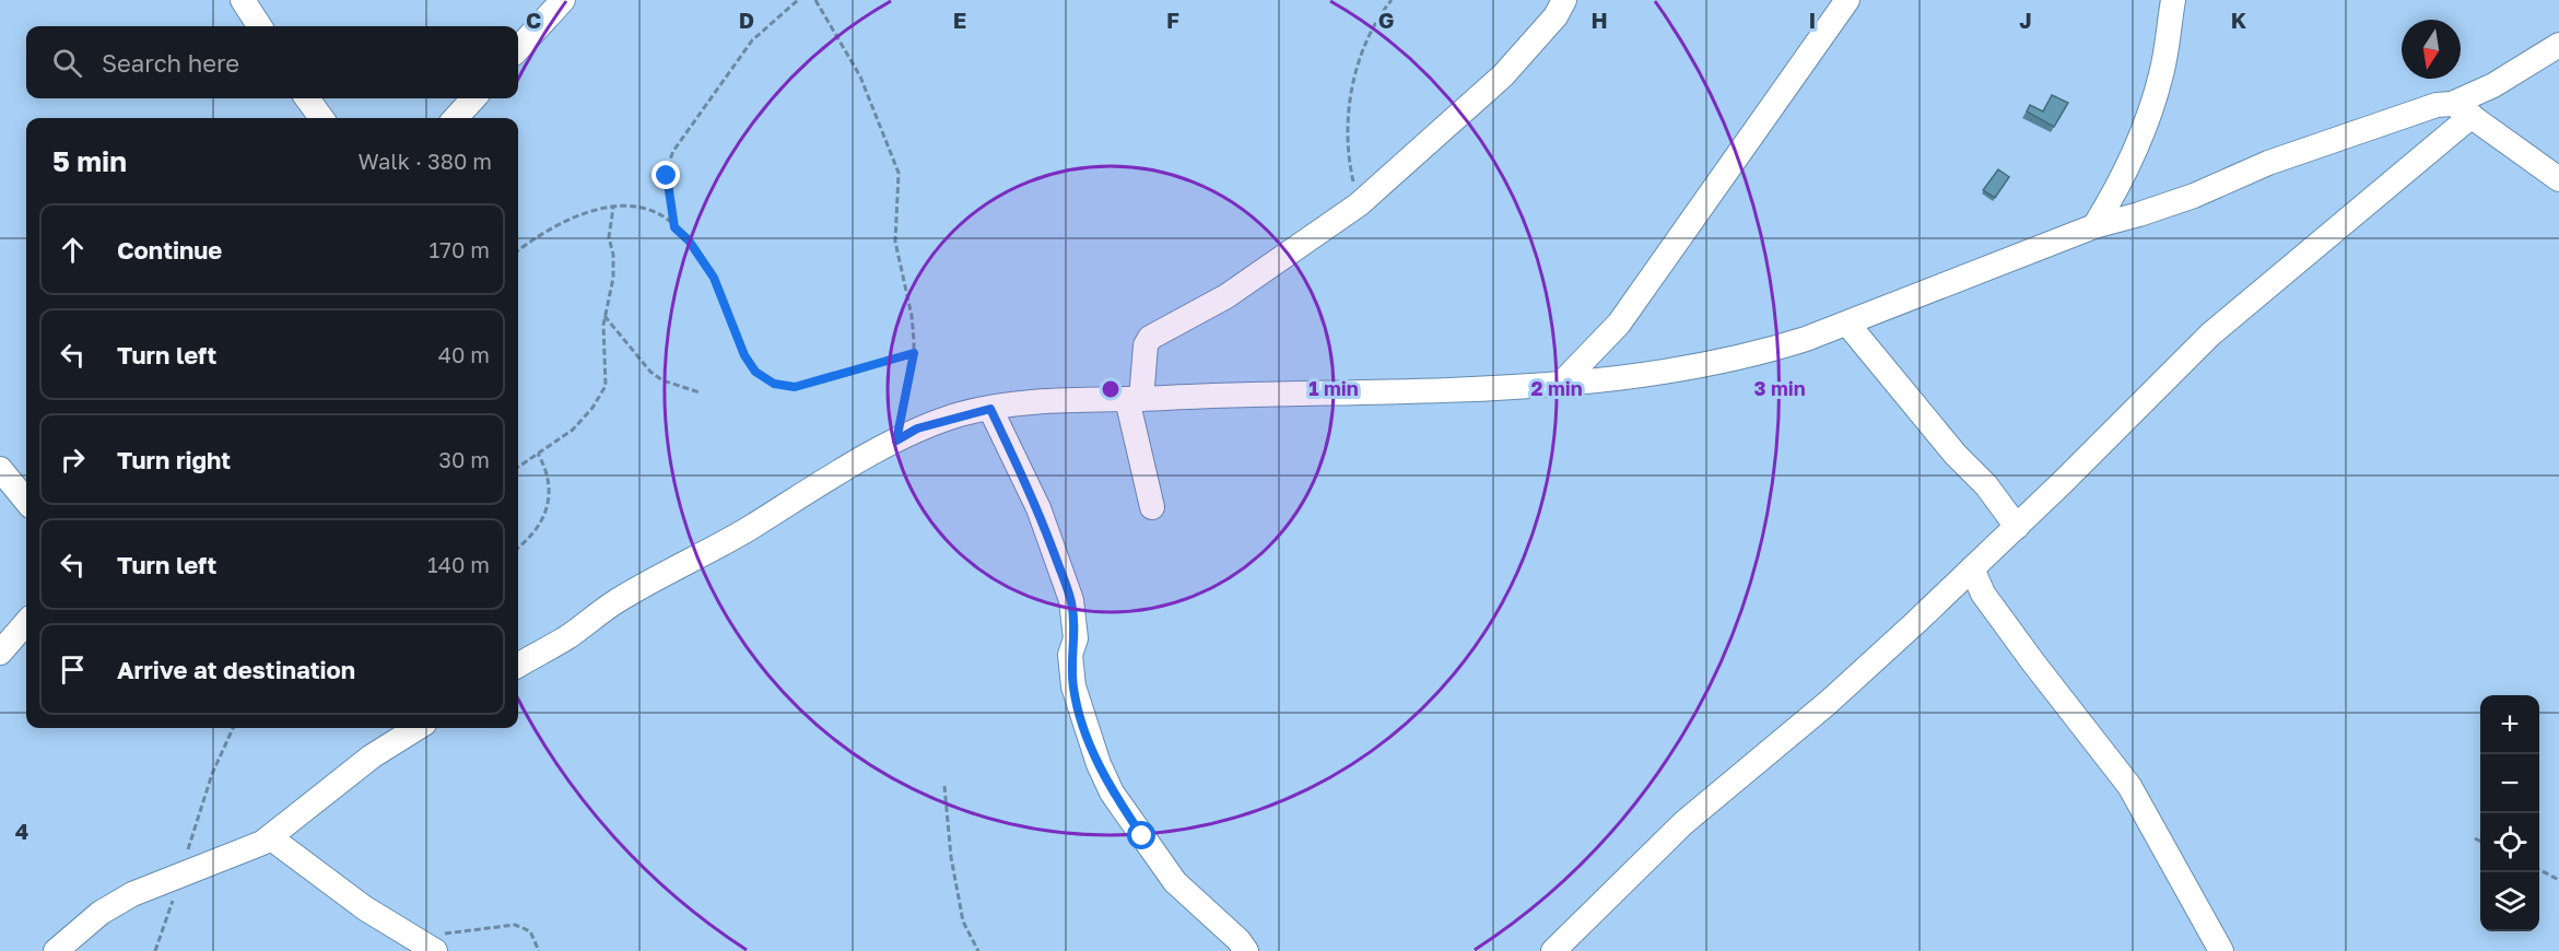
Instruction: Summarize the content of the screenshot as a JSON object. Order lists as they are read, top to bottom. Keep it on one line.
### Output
{"north":"bottom","page":{"search":"Search here","heading":["5 min","Walk · 380 m"],"list":[["Continue","170 m"],["Turn left","40 m"],["Turn right","30 m"],["Turn left","140 m"],"Arrive at destination"],"map_buttons":["+","−"]},"grid":{"columns":["C","D","E","F","G","H","I","J","K"],"rows":["4"]},"rings":["1 min","2 min","3 min"]}
